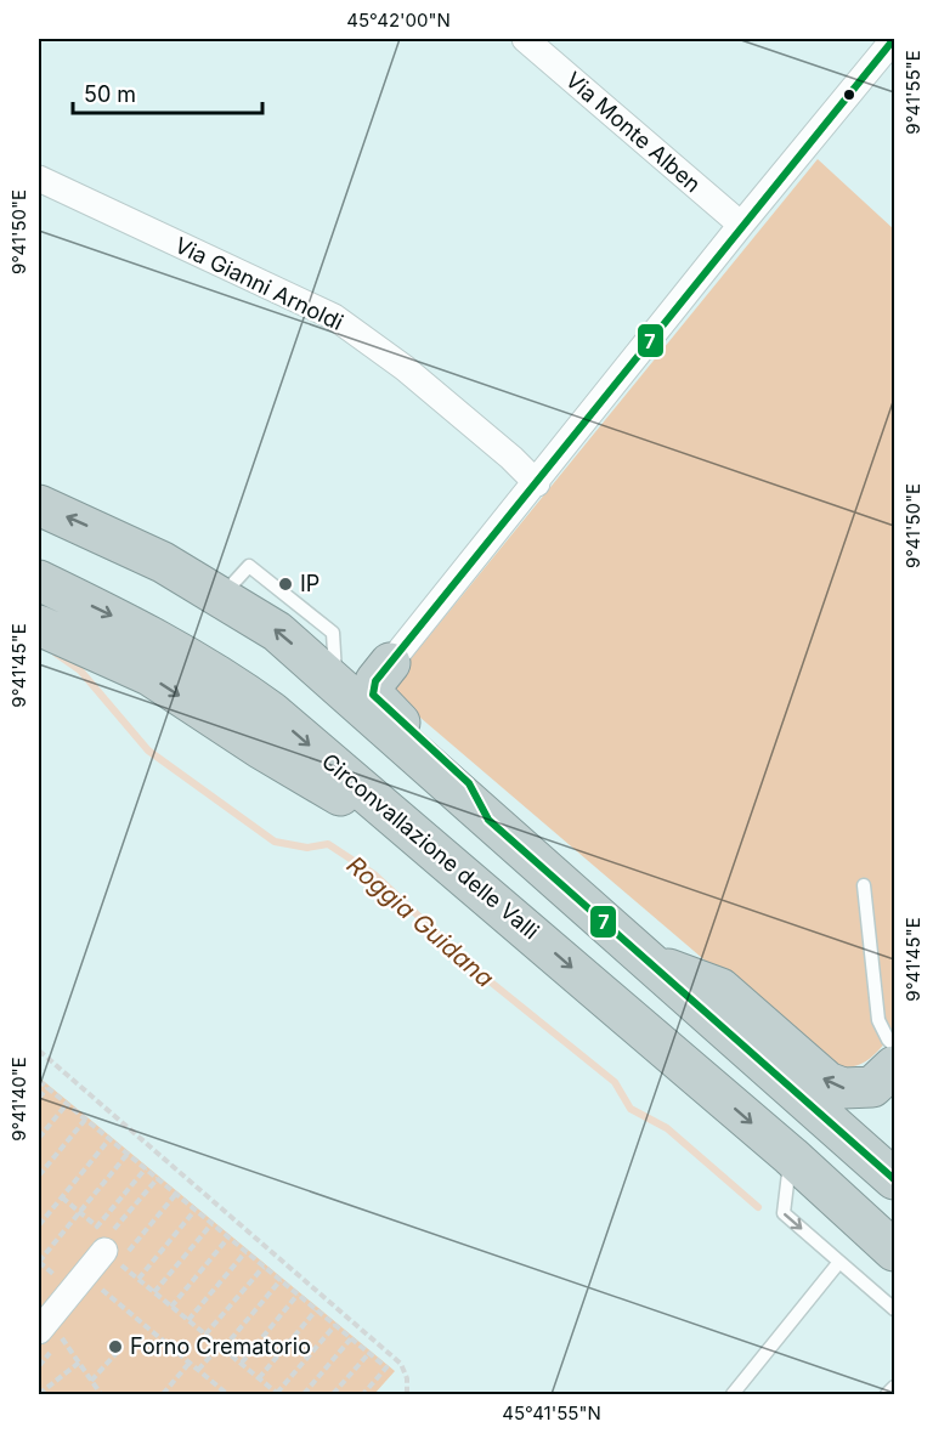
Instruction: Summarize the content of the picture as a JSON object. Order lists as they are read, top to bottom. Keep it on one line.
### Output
{"streets":{"highway":["Circonvallazione delle Valli"],"street":["Via Monte Alben","Via Gianni Arnoldi"]},"water":["Roggia Guidana"],"places":["IP","Forno Crematorio"],"lines":["transit line 7"],"scale_bar":"50 m","coordinates":["45°42'00\"N","9°41'55\"E","9°41'50\"E","9°41'45\"E","9°41'40\"E","45°41'55\"N"]}
